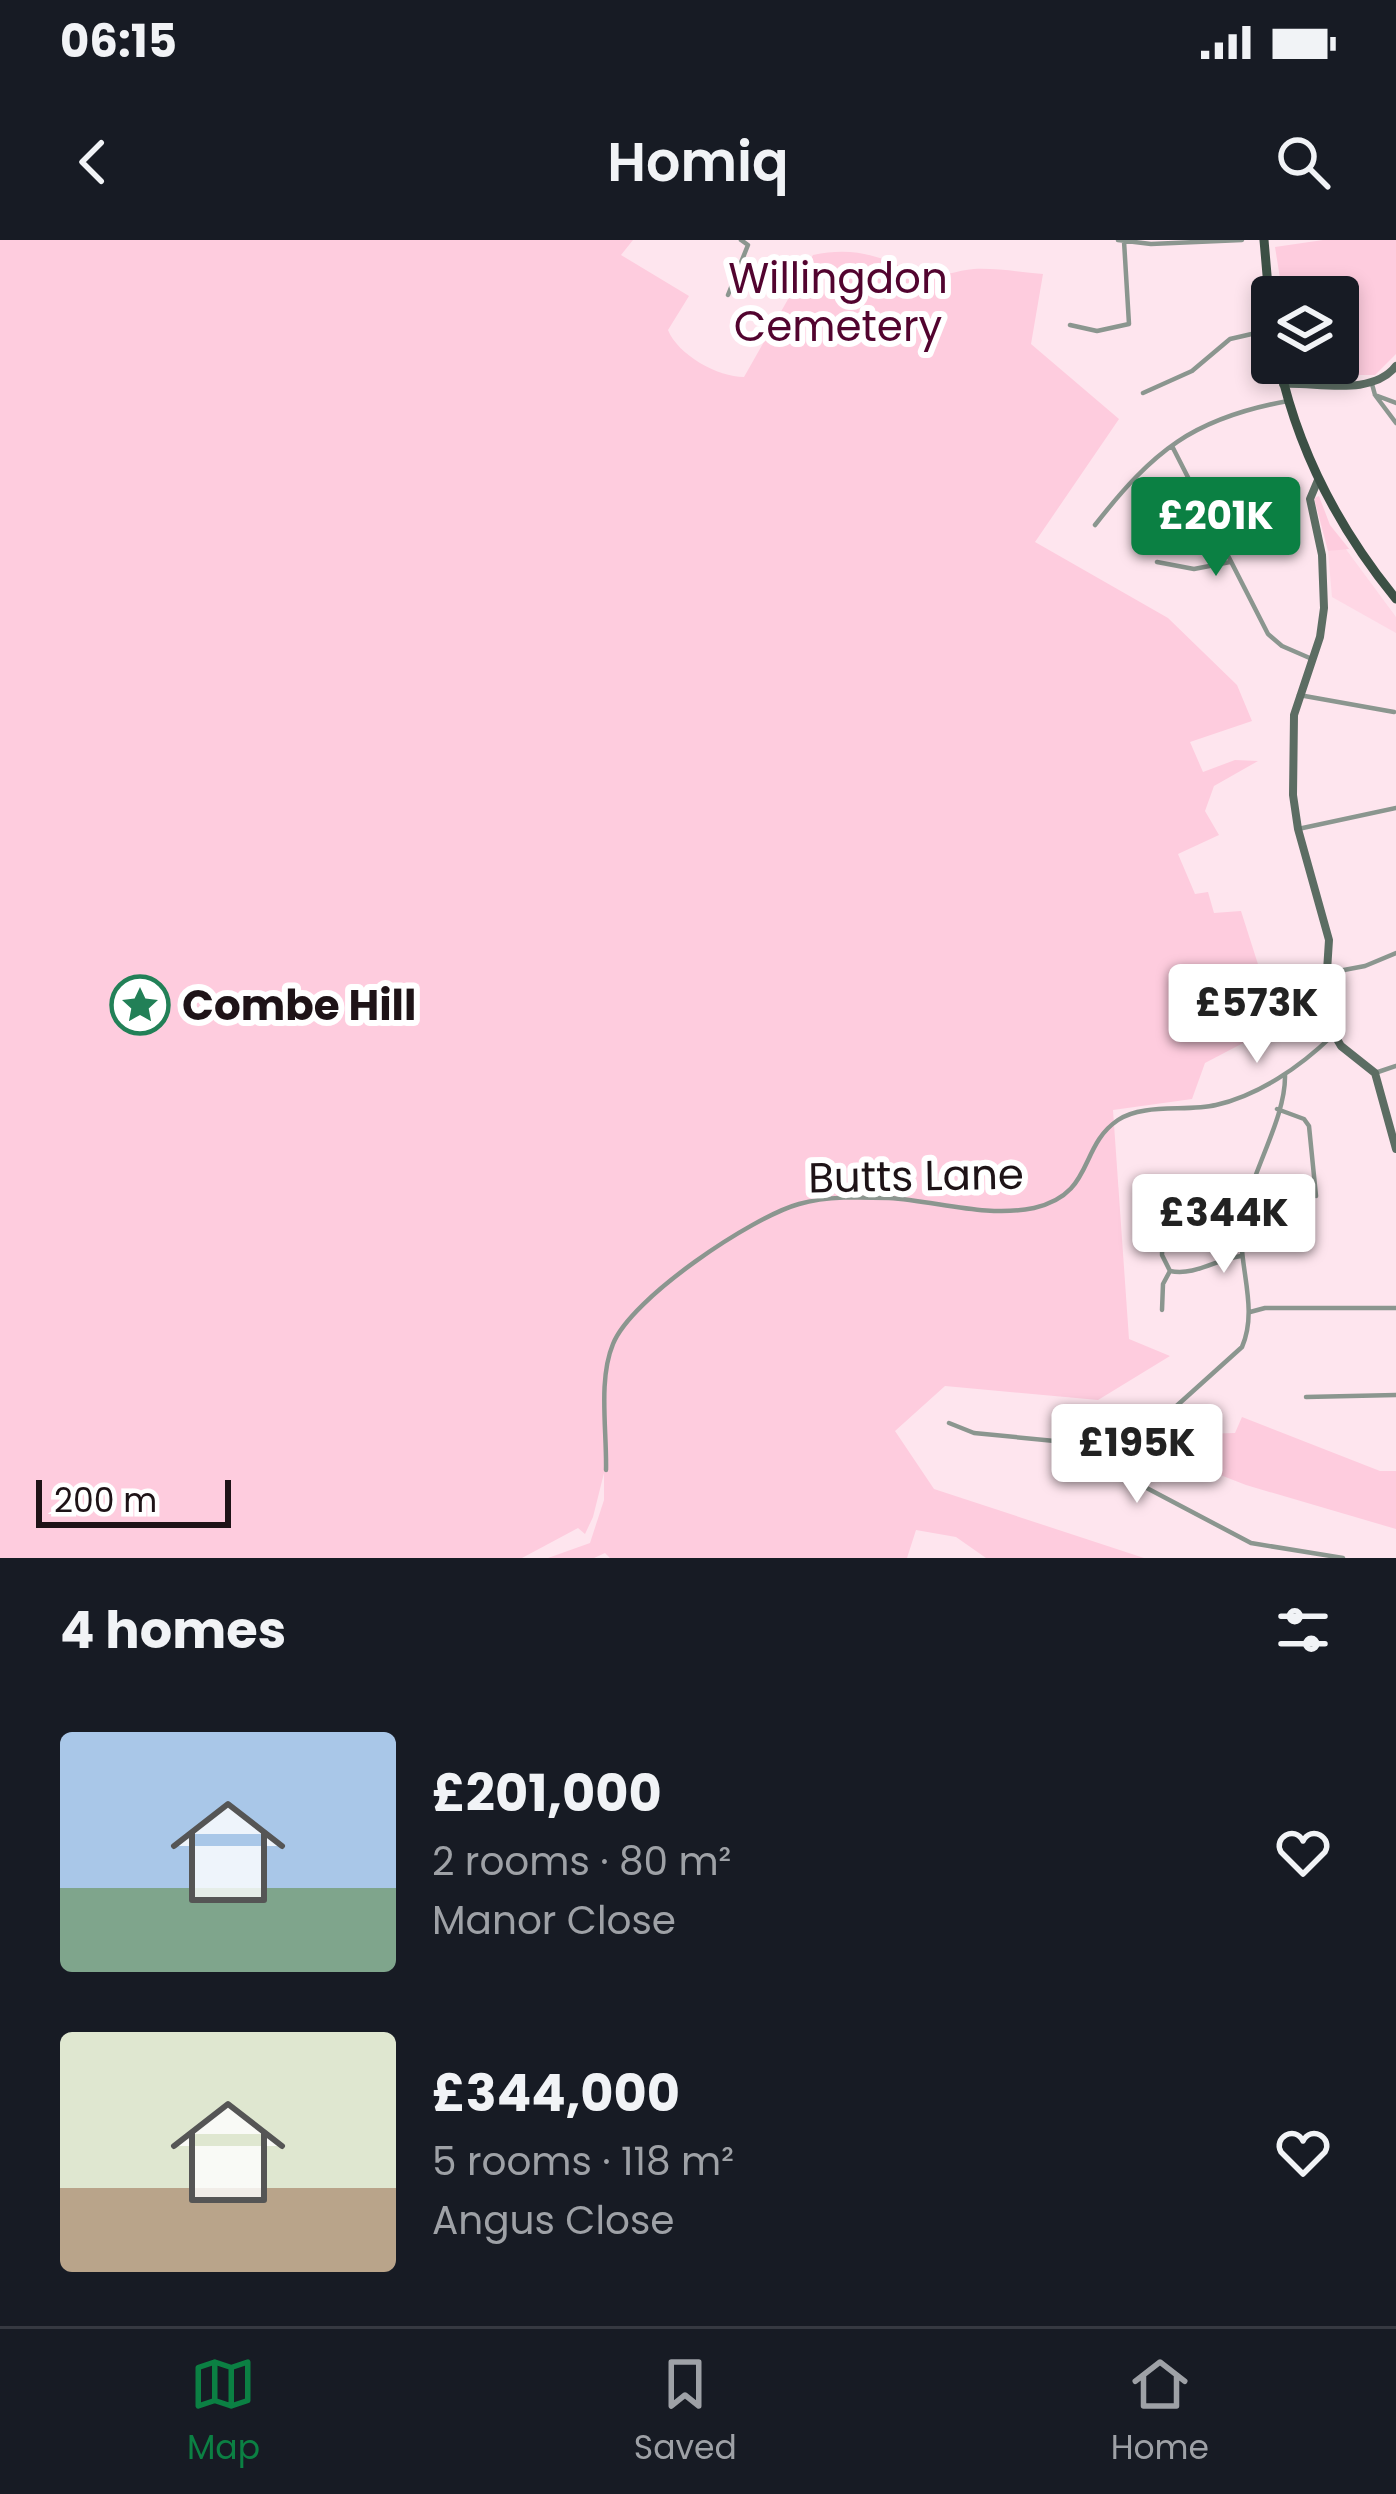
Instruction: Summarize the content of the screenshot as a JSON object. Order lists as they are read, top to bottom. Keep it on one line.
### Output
{"streets":{"street":["Butts Lane"]},"parks":["Willingdon Cemetery"],"places":{"place":["Combe Hill"]},"scale_bar":"200 m","page":{"status":"06:15","header":"Homiq","price":["£201K","£573K","£344K","£195K"],"scale":"200 m","heading":"4 homes","list":[{"name":"£201,000","note":"2 rooms · 80 m² · Manor Close"},{"name":"£344,000","note":"5 rooms · 118 m² · Angus Close"}],"tabs":["Map","Saved","Home"]}}
